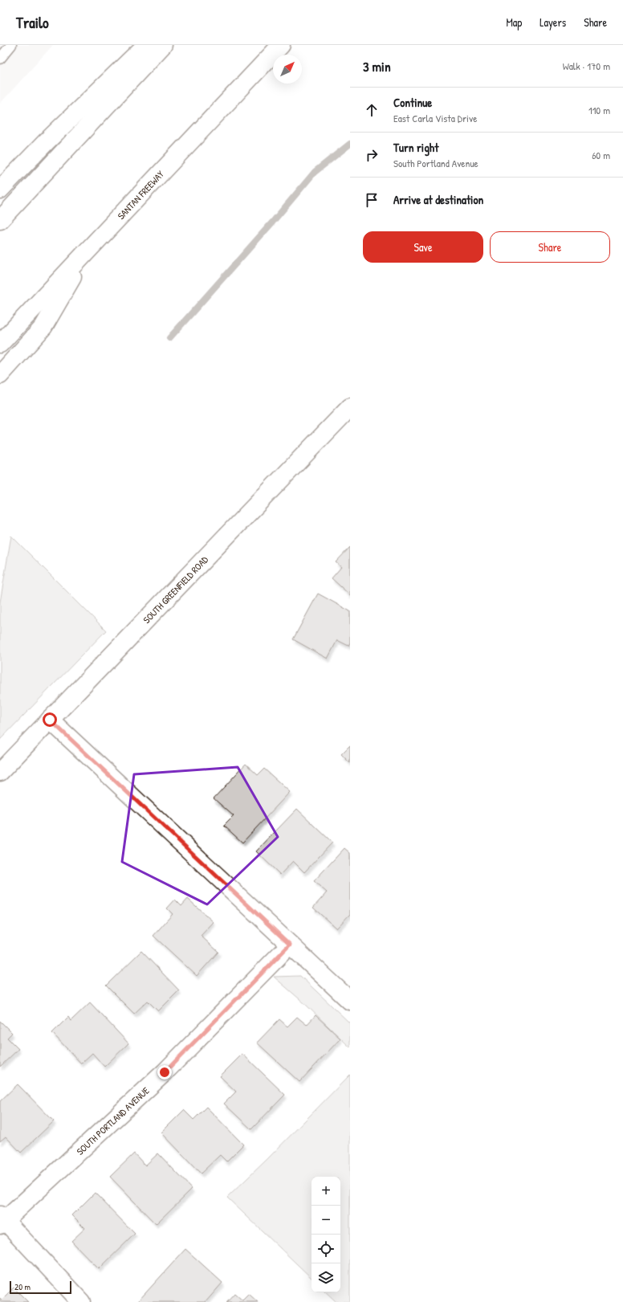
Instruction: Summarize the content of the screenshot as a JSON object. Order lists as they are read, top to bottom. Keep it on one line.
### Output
{"streets":{"main road":["SANTAN FREEWAY","SOUTH GREENFIELD ROAD","SOUTH PORTLAND AVENUE"]},"scale_bar":"20 m","north":"top right","page":{"header":"Trailo","nav":["Map","Layers","Share"],"heading":["3 min","Walk · 170 m"],"list":[["Continue","East Carla Vista Drive","110 m"],["Turn right","South Portland Avenue","60 m"],"Arrive at destination"],"buttons":["Save","Share"],"map_buttons":["+","−"],"scale":"20 m"}}
